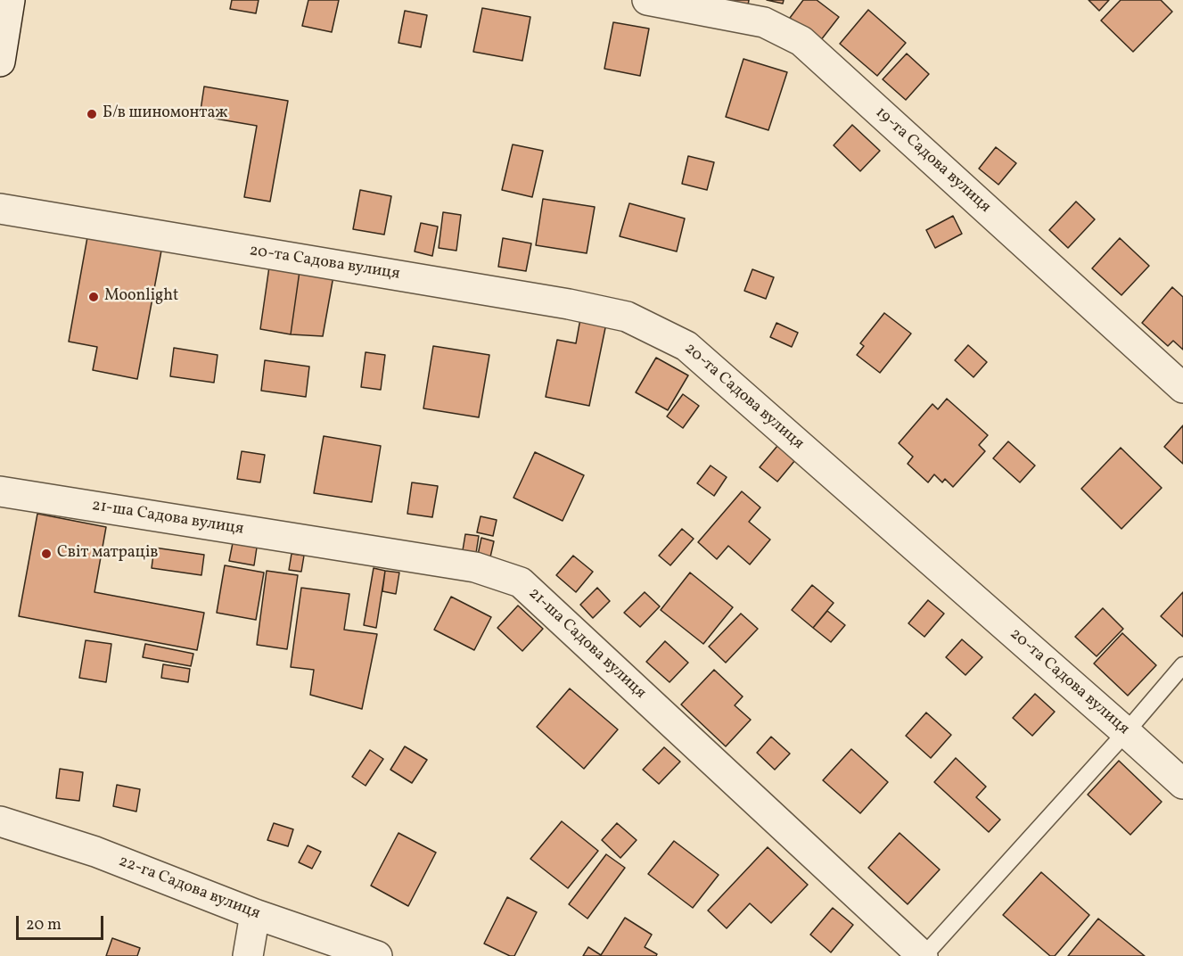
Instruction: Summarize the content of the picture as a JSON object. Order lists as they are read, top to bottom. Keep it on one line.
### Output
{"streets":{"street":["19-та Садова вулиця","20-та Садова вулиця","21-ша Садова вулиця","22-га Садова вулиця"]},"places":["Б/в шиномонтаж","Moonlight","Світ матраців"],"scale_bar":"20 m"}
